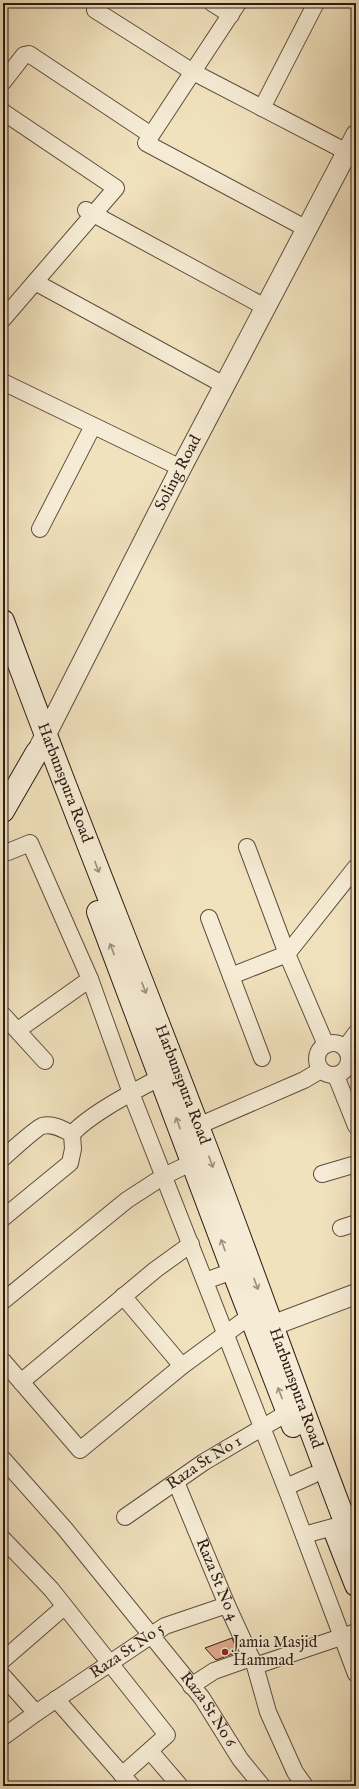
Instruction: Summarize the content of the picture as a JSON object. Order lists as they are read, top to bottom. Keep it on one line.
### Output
{"streets":{"main road":["Soling Road","Harbunspura Road"],"street":["Raza St No 1","Raza St No 4","Raza St No 5","Raza St No 6"]},"crossings":[["Soling Road","Harbunspura Road"],["Harbunspura Road","Raza St No 1"],["Raza St No 1","Raza St No 4"],["Raza St No 4","Raza St No 5"],["Raza St No 5","Raza St No 6"]],"places":["Jamia Masjid Hammad"]}
